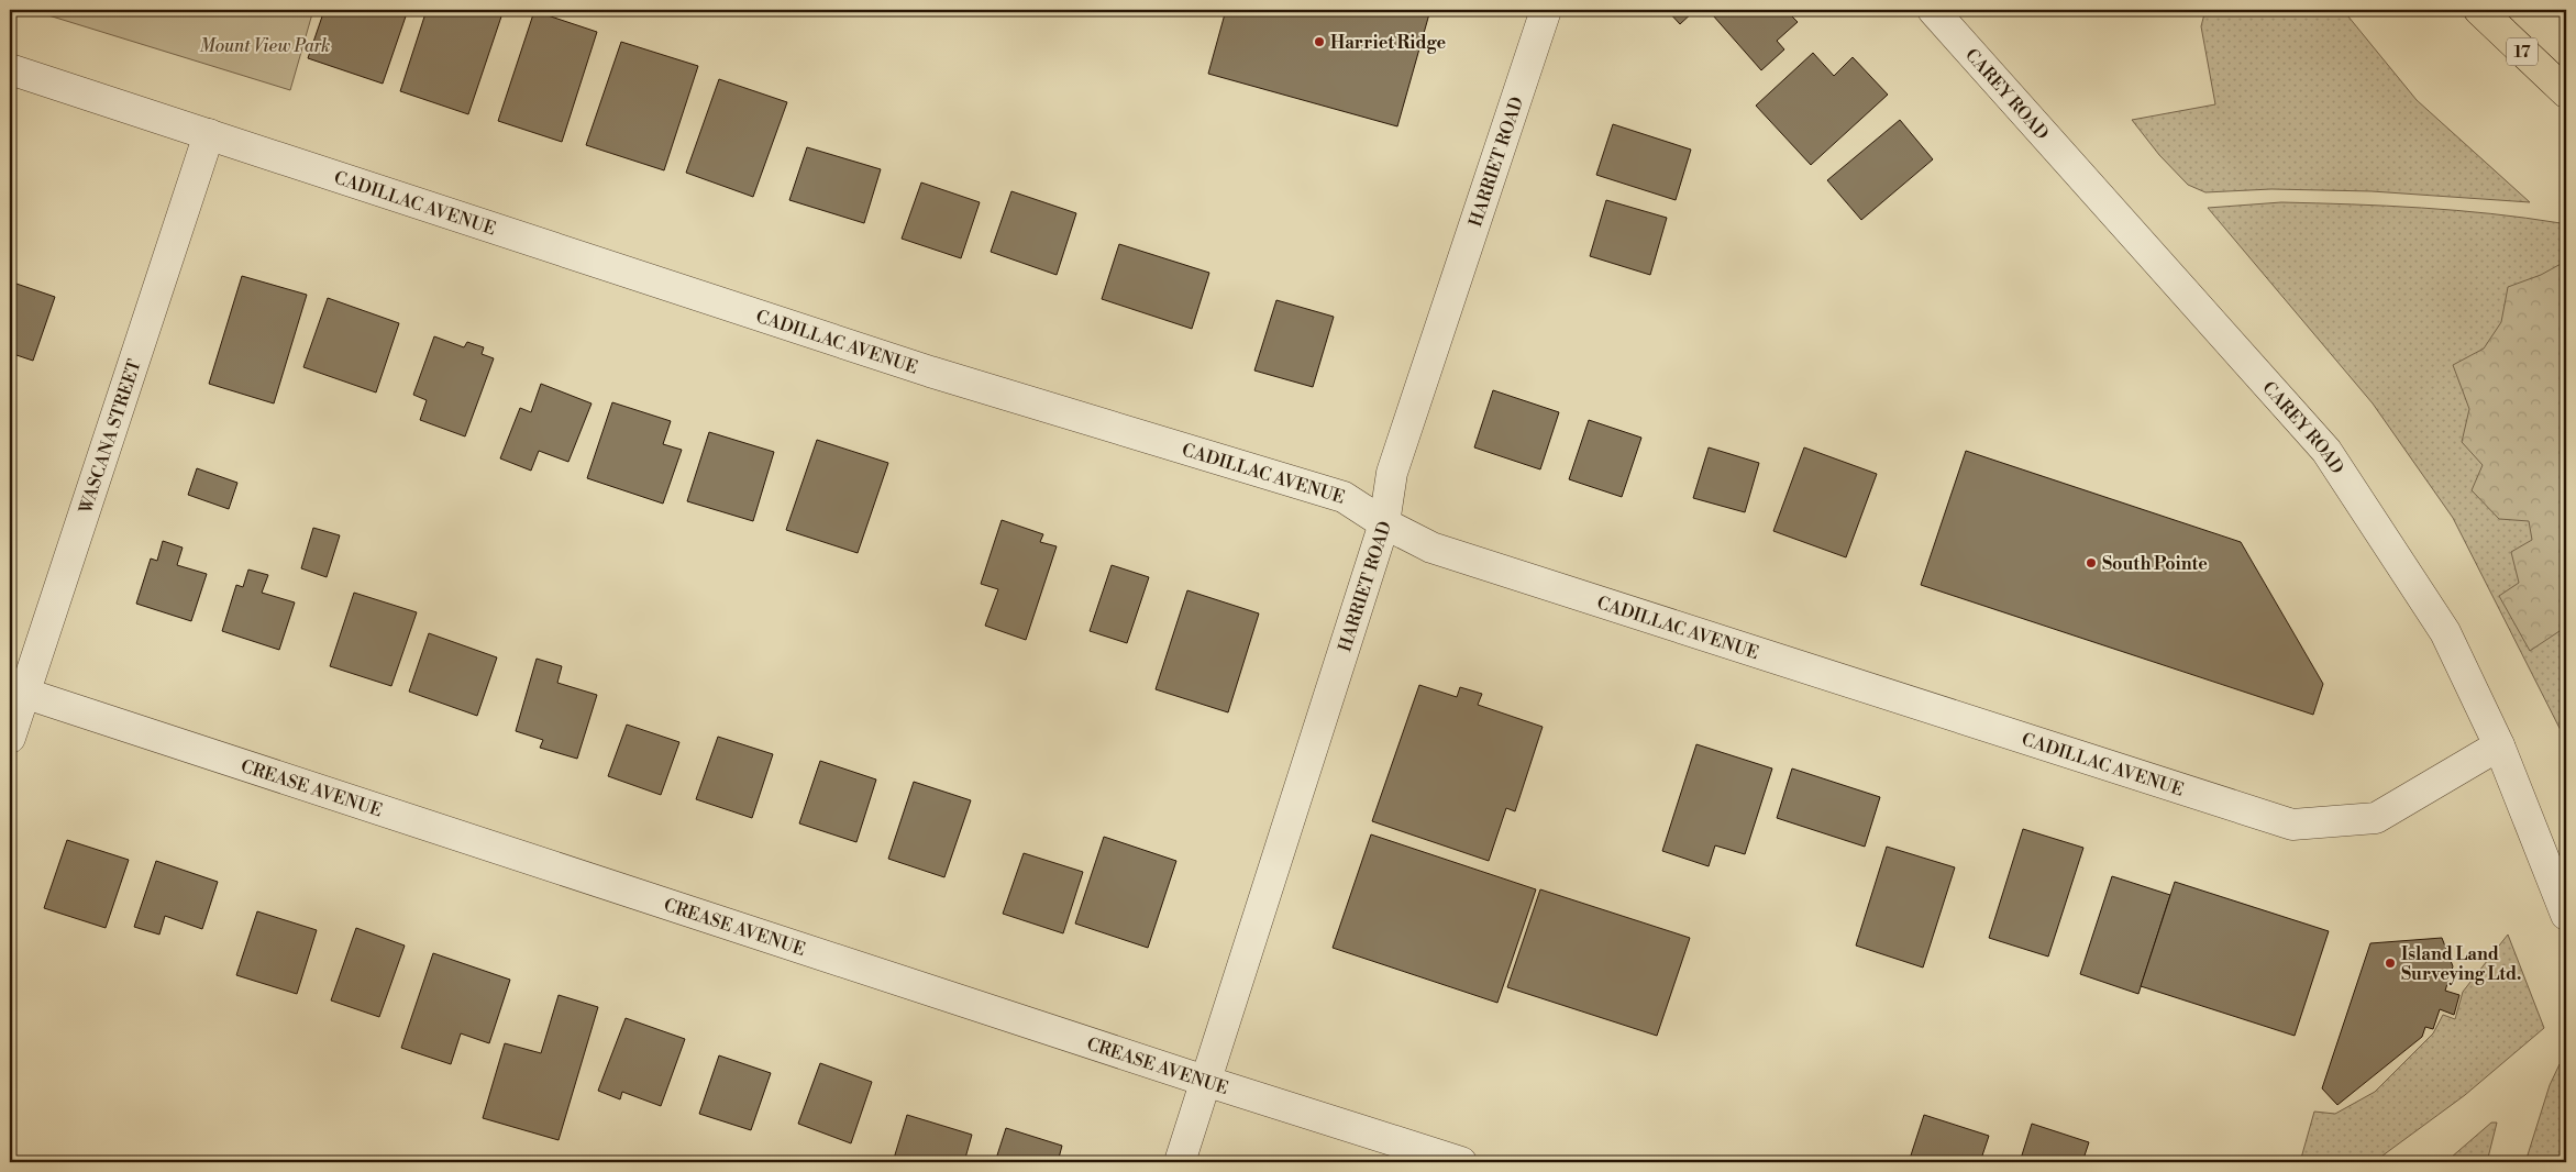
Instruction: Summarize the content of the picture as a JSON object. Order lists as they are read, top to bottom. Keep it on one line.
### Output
{"streets":{"highway":["17"],"street":["CAREY ROAD","HARRIET ROAD","CADILLAC AVENUE","WASCANA STREET","CREASE AVENUE"]},"crossings":[["CAREY ROAD","CADILLAC AVENUE"],["HARRIET ROAD","CADILLAC AVENUE"],["HARRIET ROAD","CREASE AVENUE"],["CADILLAC AVENUE","WASCANA STREET"],["WASCANA STREET","CREASE AVENUE"]],"parks":["Mount View Park"],"places":["Harriet Ridge","South Pointe","Island Land Surveying Ltd."]}
